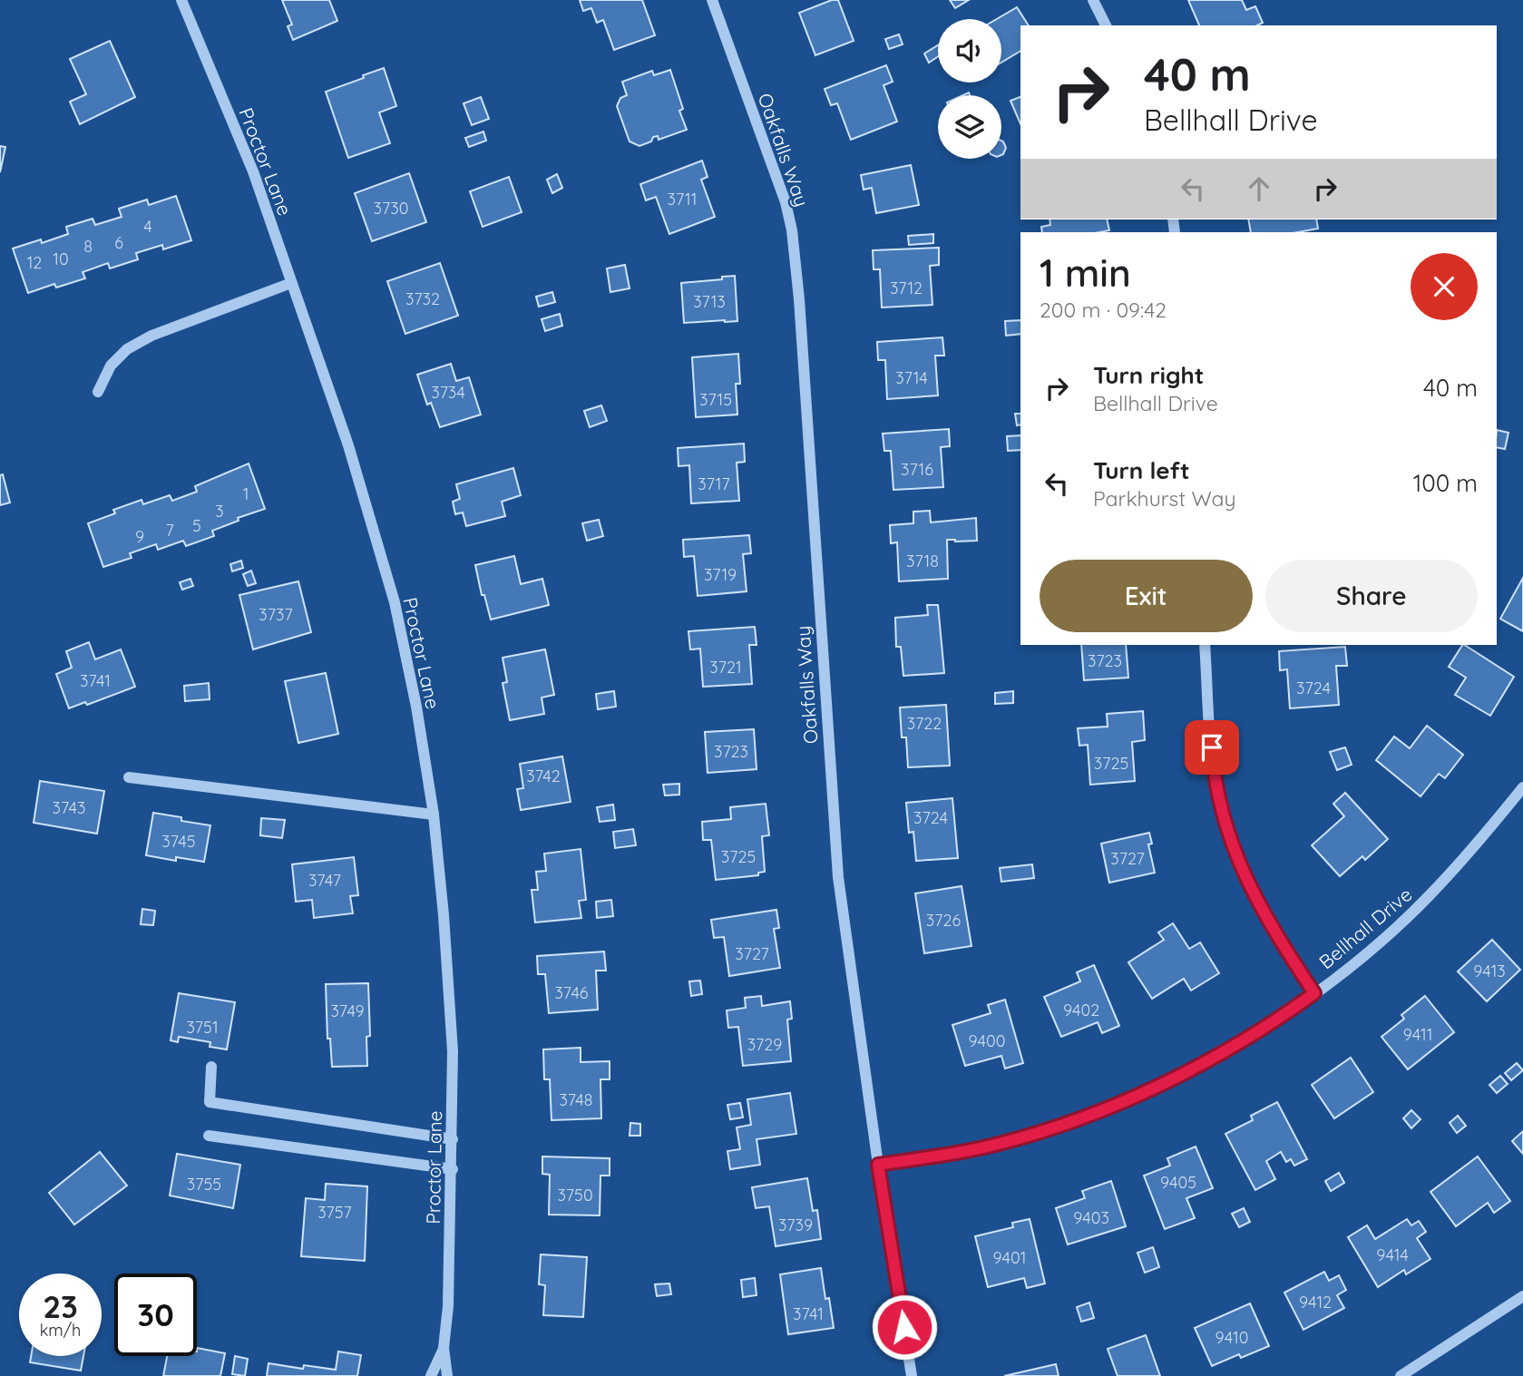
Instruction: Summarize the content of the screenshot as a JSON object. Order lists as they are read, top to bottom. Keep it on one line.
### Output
{"streets":{"street":["Oakfalls Way","Proctor Lane","Bellhall Drive"]},"crossings":[["Oakfalls Way","Bellhall Drive"]],"house_numbers":["3711","3730","4","6","8","10","12","3712","3732","3713","3714","3734","3715","3716","3717","1","3","5","7","9","3718","3719","3737","3723","3721","3741","3724","3722","3723","3725","3742","3743","3724","3745","3725","3727","3747","3726","3727","9413","3746","9402","3749","3751","9411","9400","3729","3748","9405","3755","3750","3757","9403","3739","9414","9401","9412","3741","9410"],"page":{"turn":["40 m","Bellhall Drive"],"heading":["1 min","200 m · 09:42"],"list":[{"name":"Turn right","note":"Bellhall Drive","value":"40 m"},{"name":"Turn left","note":"Parkhurst Way","value":"100 m"}],"buttons":["Exit","Share"],"speed":"23 km/h","limit":"30"}}
